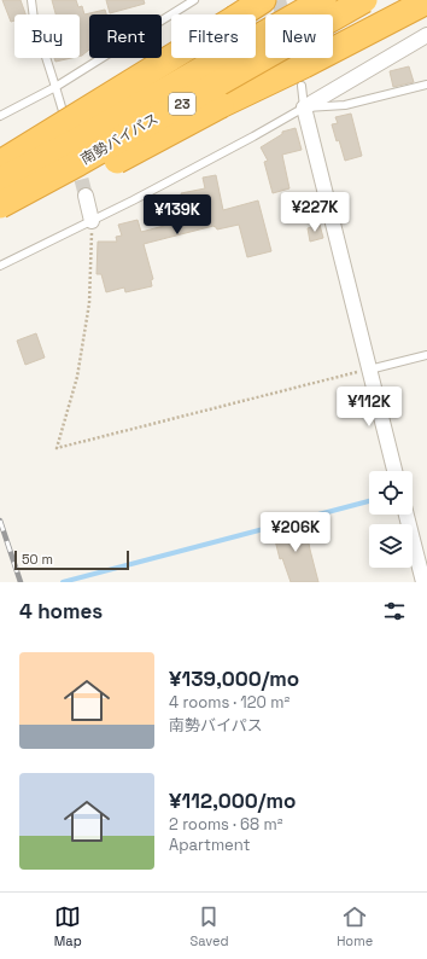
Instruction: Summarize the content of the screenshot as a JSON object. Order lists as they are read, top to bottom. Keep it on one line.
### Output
{"streets":{"highway":["23","南勢バイパス"]},"scale_bar":"50 m","page":{"chip":["Buy","Rent","Filters","New"],"price":["¥227K","¥139K","¥112K","¥206K"],"scale":"50 m","heading":"4 homes","list":[{"name":"¥139,000/mo","note":"4 rooms · 120 m² · 南勢バイパス"},{"name":"¥112,000/mo","note":"2 rooms · 68 m² · Apartment"}],"tabs":["Map","Saved","Home"]}}
